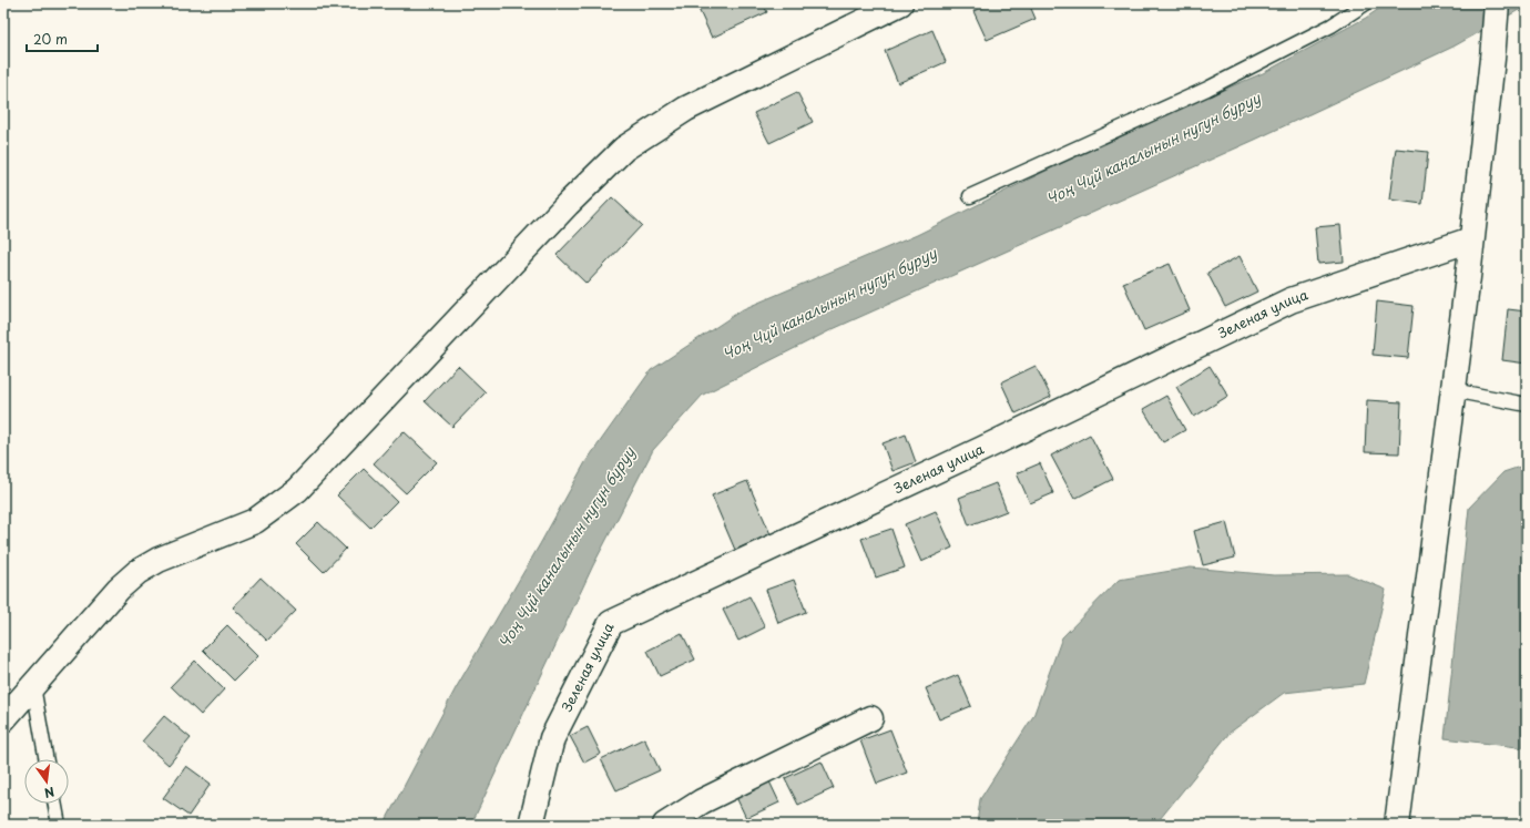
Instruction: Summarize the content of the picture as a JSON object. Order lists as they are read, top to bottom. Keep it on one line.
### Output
{"streets":{"street":["Зеленая улица"]},"water":["Чоң Чүй каналынын нугун буруу"],"scale_bar":"20 m","north":"bottom"}
